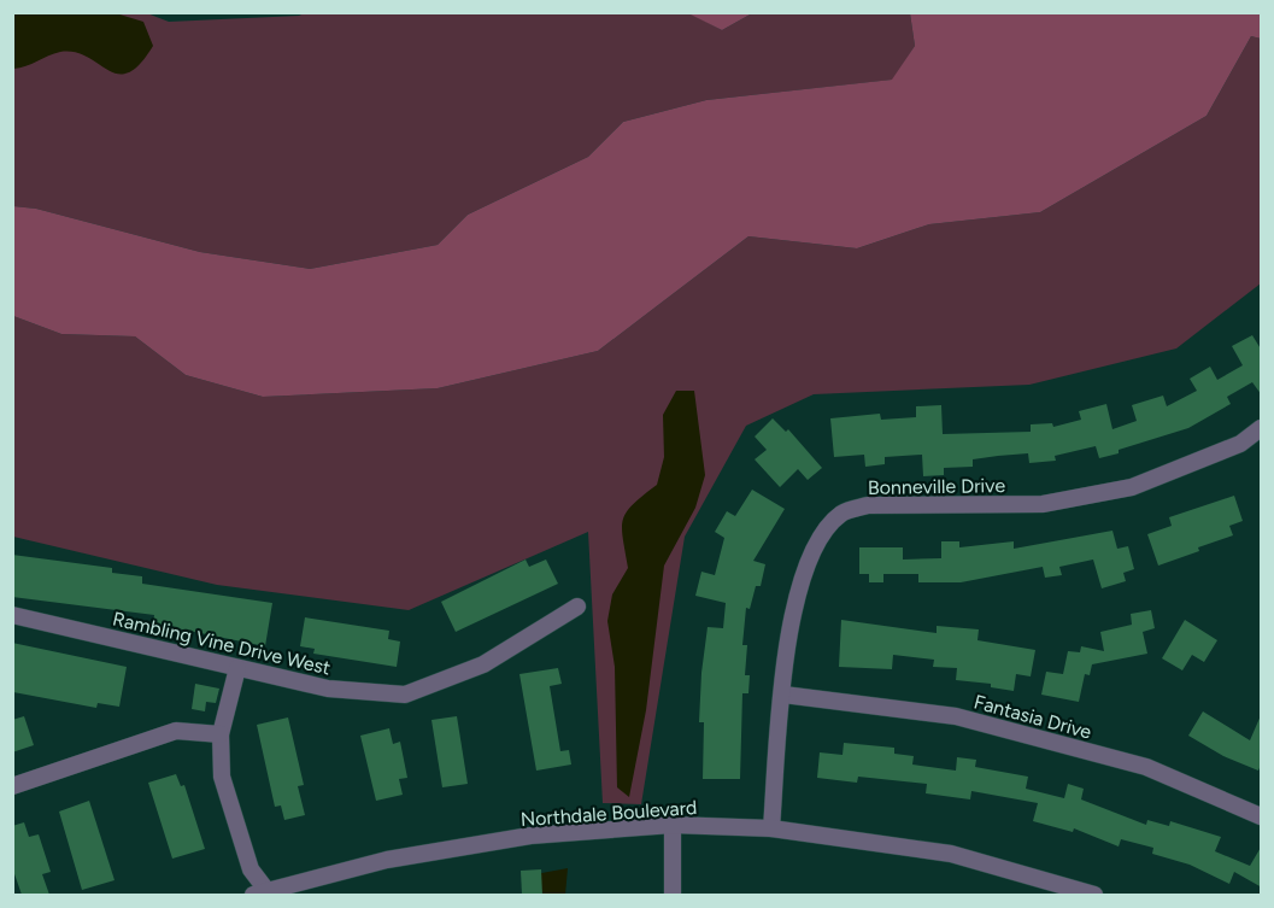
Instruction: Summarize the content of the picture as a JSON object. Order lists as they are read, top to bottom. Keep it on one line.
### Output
{"streets":{"street":["Bonneville Drive","Rambling Vine Drive West","Fantasia Drive","Northdale Boulevard"]},"crossings":[["Bonneville Drive","Fantasia Drive"],["Bonneville Drive","Northdale Boulevard"]]}
